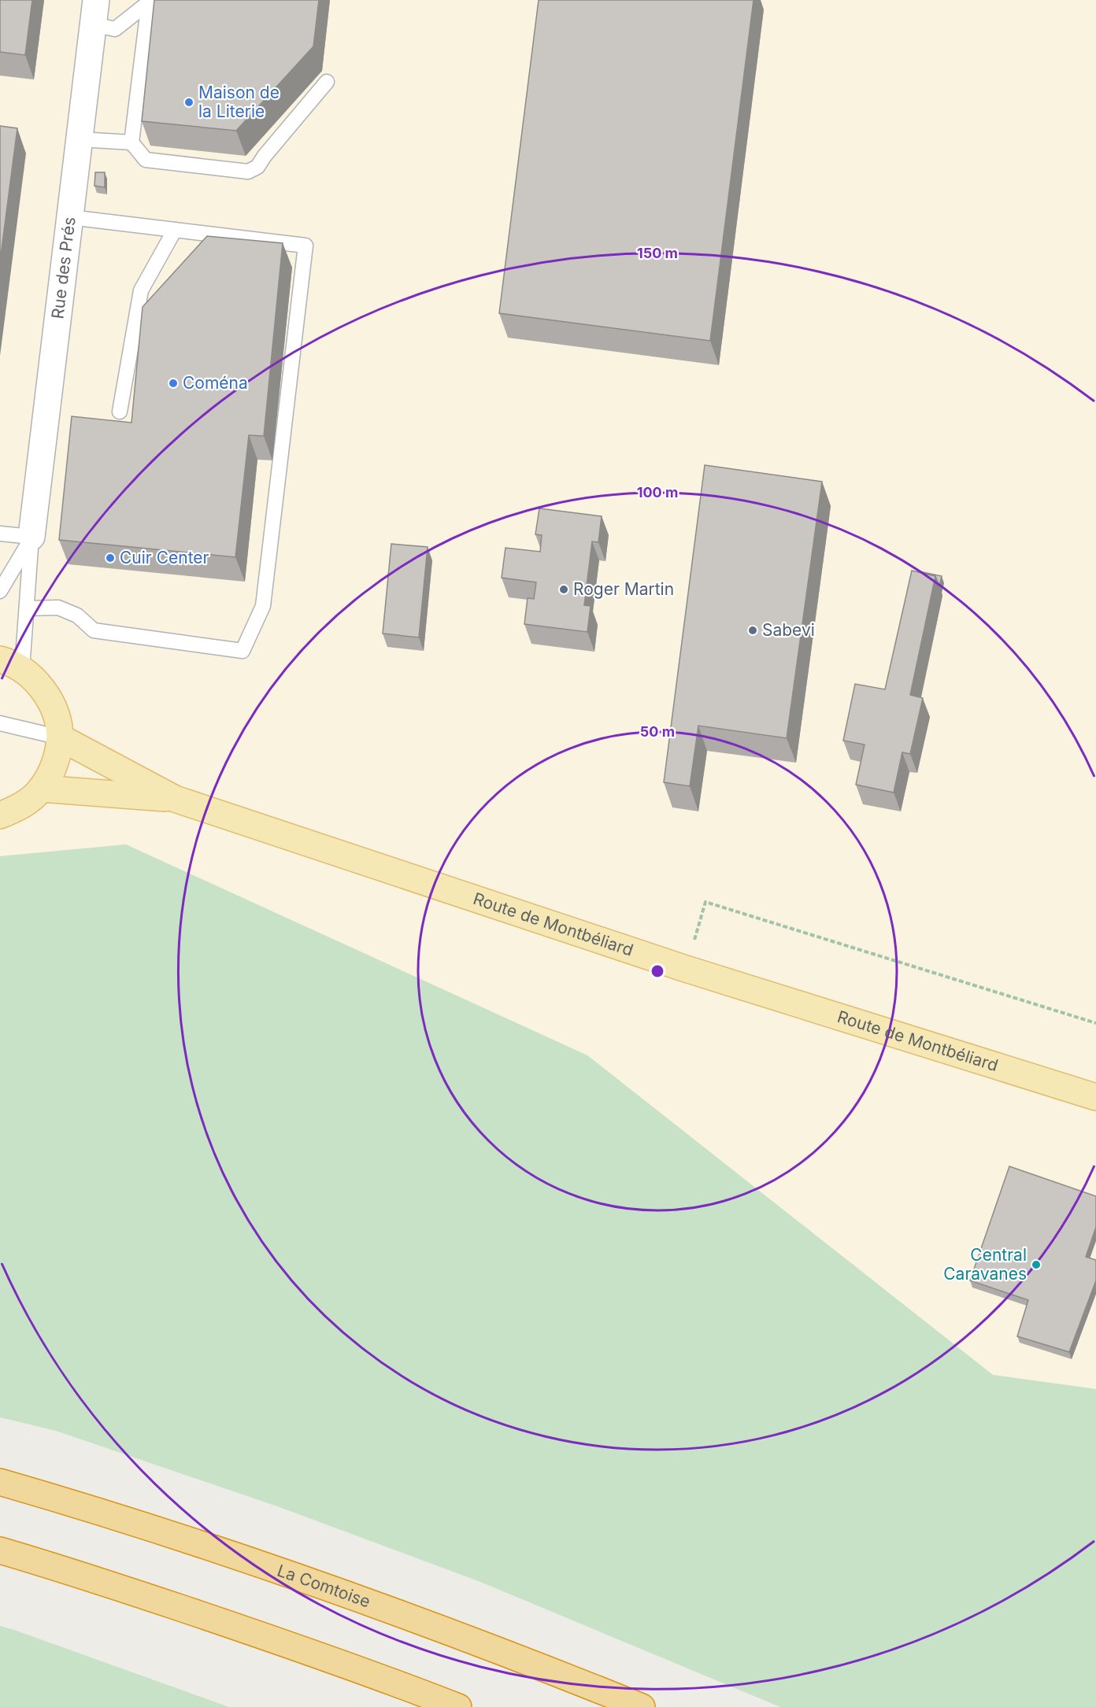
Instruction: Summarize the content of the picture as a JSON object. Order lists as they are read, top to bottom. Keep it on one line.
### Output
{"streets":{"highway":["La Comtoise"],"main road":["Route de Montbéliard"],"street":["Rue des Prés"]},"places":["Maison de la Literie","Coména","Cuir Center","Roger Martin","Sabevi","Central Caravanes"],"rings":["150 m","100 m","50 m"]}
